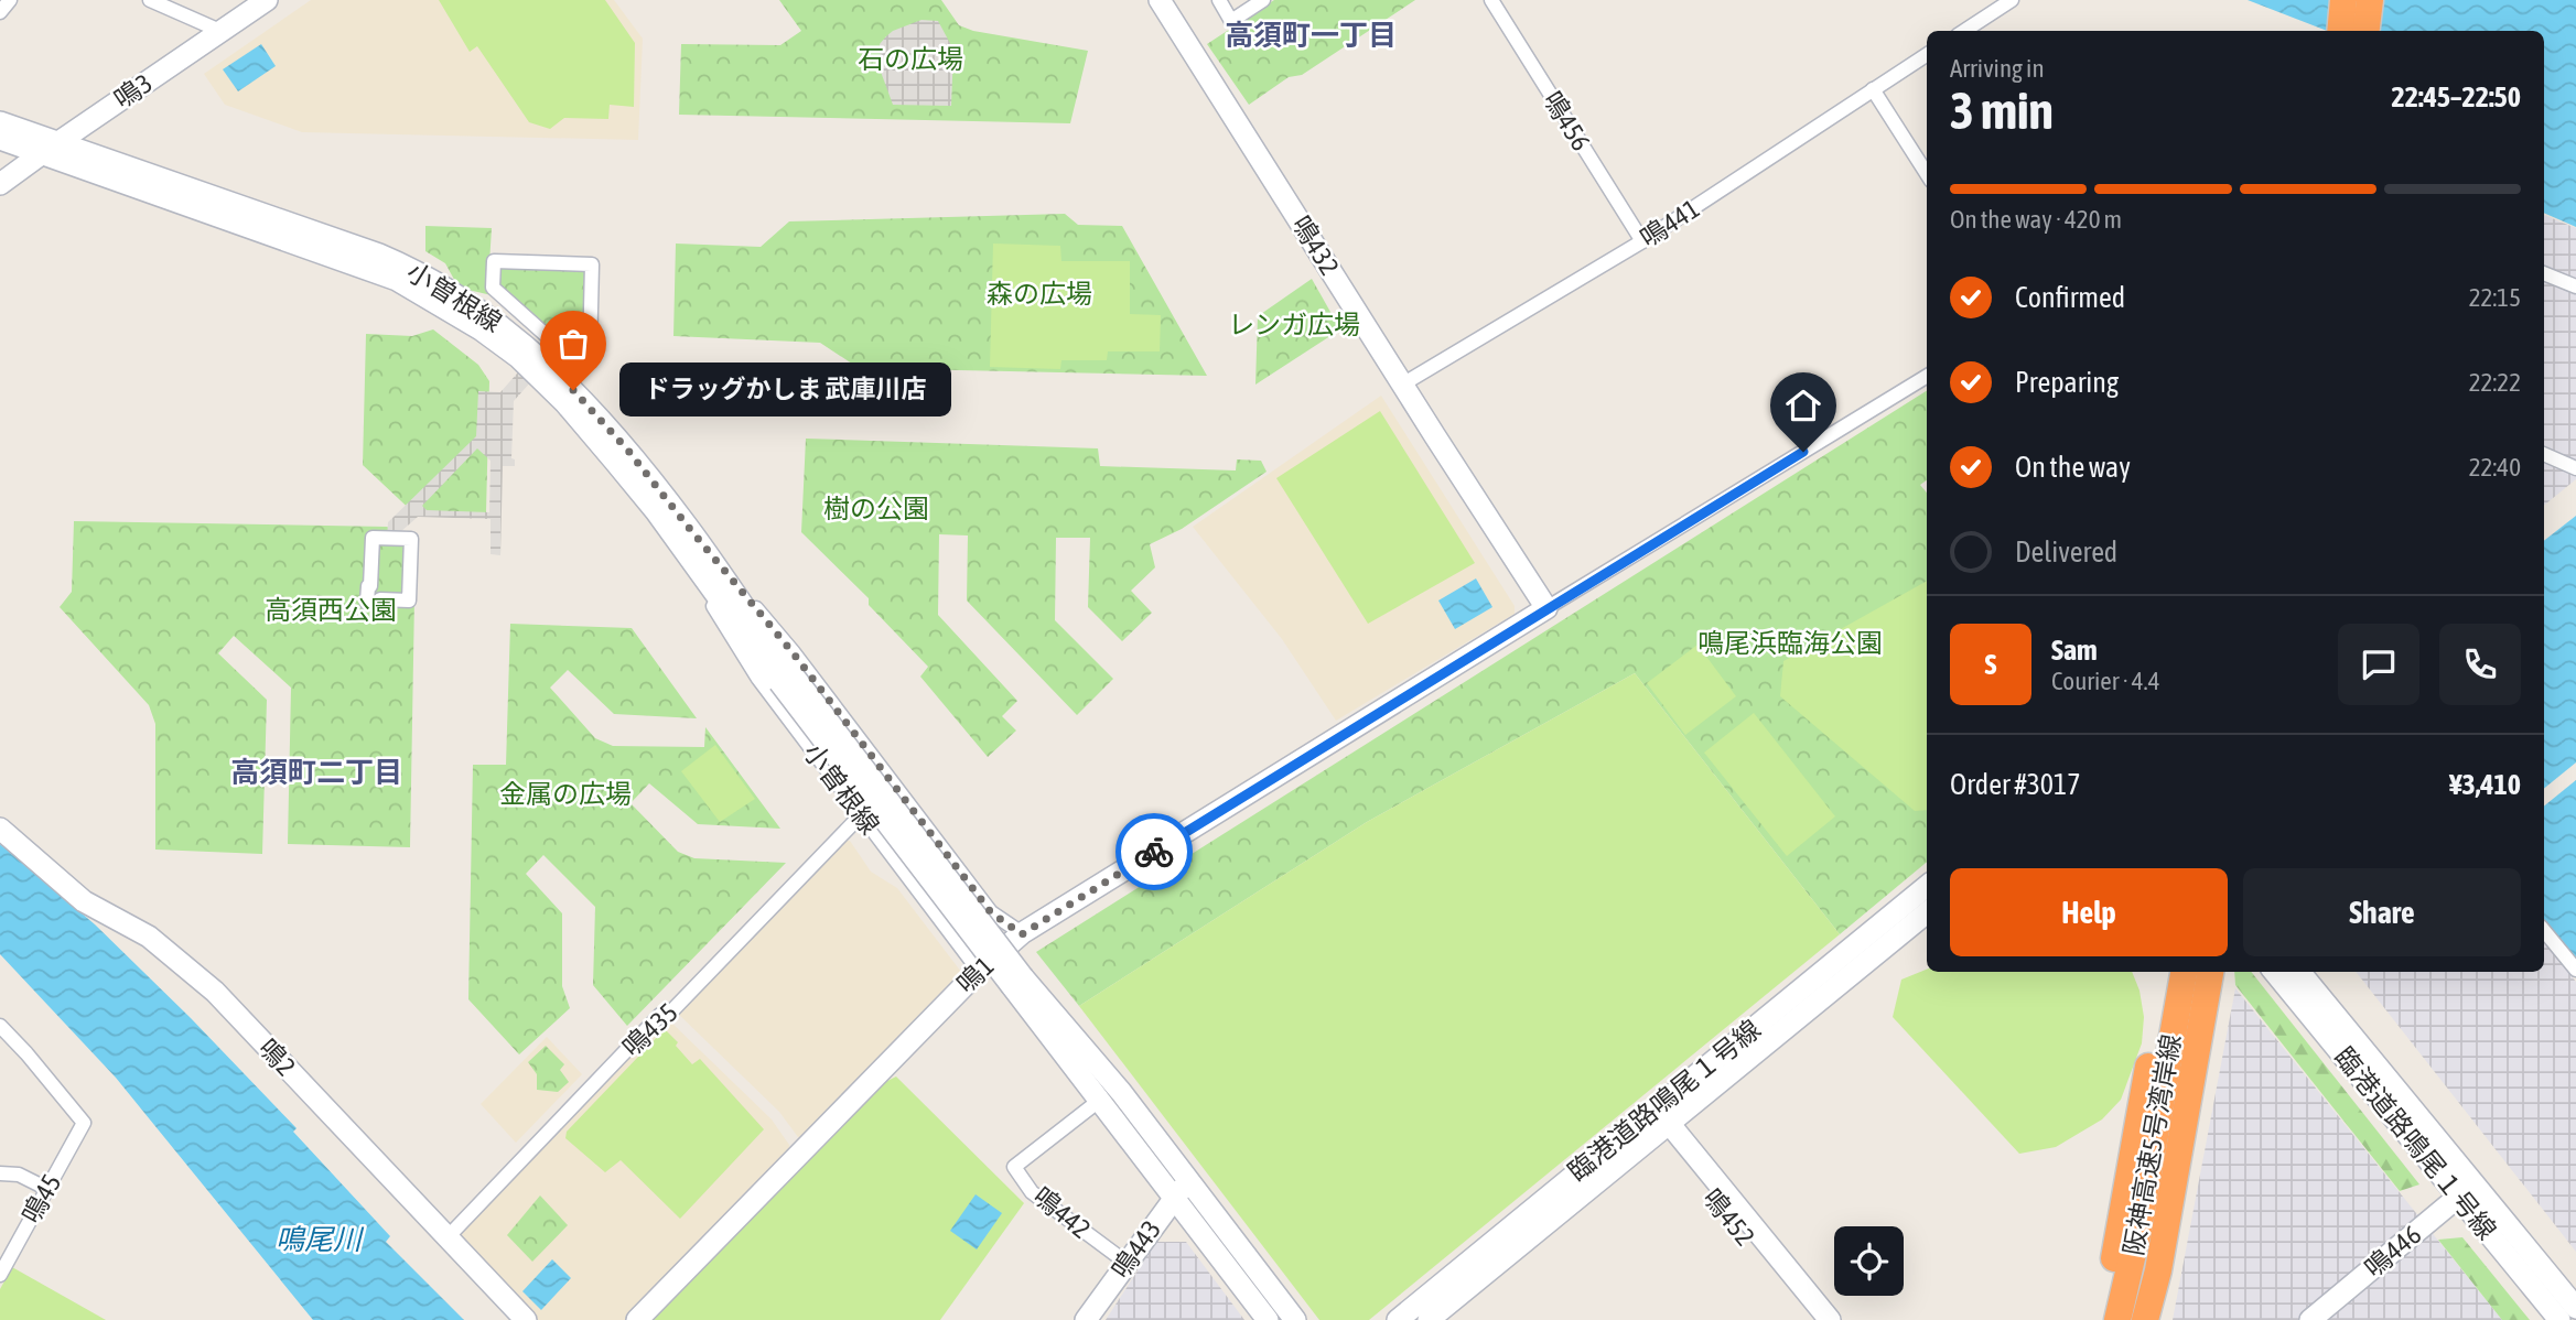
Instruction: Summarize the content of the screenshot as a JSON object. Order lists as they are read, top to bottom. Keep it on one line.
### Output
{"streets":{"highway":["阪神高速5号湾岸線"],"street":["鳴3","鳴456","鳴441","鳴432","小曽根線","鳴1","鳴435","鳴2","臨港道路鳴尾１号線","鳴45","鳴442","鳴452","鳴443","鳴446"]},"crossings":[["鳴3","小曽根線"],["鳴456","鳴441"],["鳴441","鳴432"],["鳴432","鳴1"],["小曽根線","鳴1"],["鳴435","鳴2"],["臨港道路鳴尾１号線","鳴452"],["臨港道路鳴尾１号線","鳴446"],["鳴442","鳴443"]],"districts":["高須町一丁目","高須町二丁目"],"water":["鳴尾川"],"parks":["石の広場","森の広場","レンガ広場","樹の公園","高須西公園","鳴尾浜臨海公園","金属の広場"],"places":["ドラッグかしま 武庫川店"],"page":{"heading":["3 min","Arriving in","22:45–22:50"],"panel":["Sam","Courier · 4.4","Order #3017","¥3,410"],"bar":"On the way · 420 m","list":[["Confirmed","22:15"],["Preparing","22:22"],["On the way","22:40"],"Delivered"],"bubble":"ドラッグかしま 武庫川店","round":"S","buttons":["Help","Share"]}}
